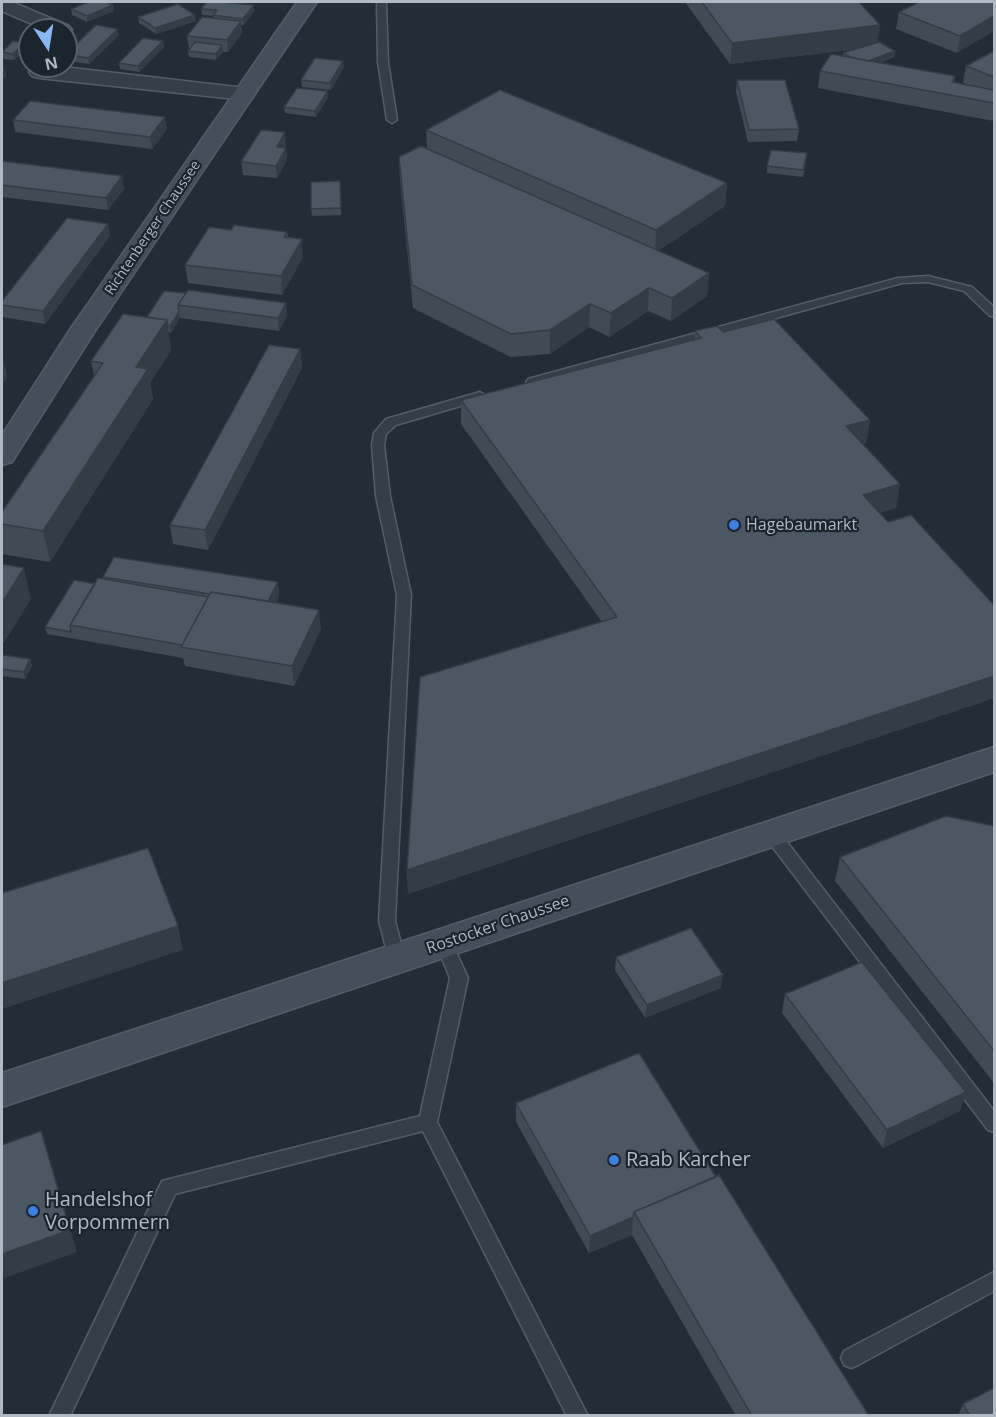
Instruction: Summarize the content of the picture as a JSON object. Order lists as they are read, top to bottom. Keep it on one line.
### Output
{"streets":{"street":["Richtenberger Chaussee","Rostocker Chaussee"]},"places":["Hagebaumarkt","Raab Karcher","Handelshof Vorpommern"],"north":"bottom"}
